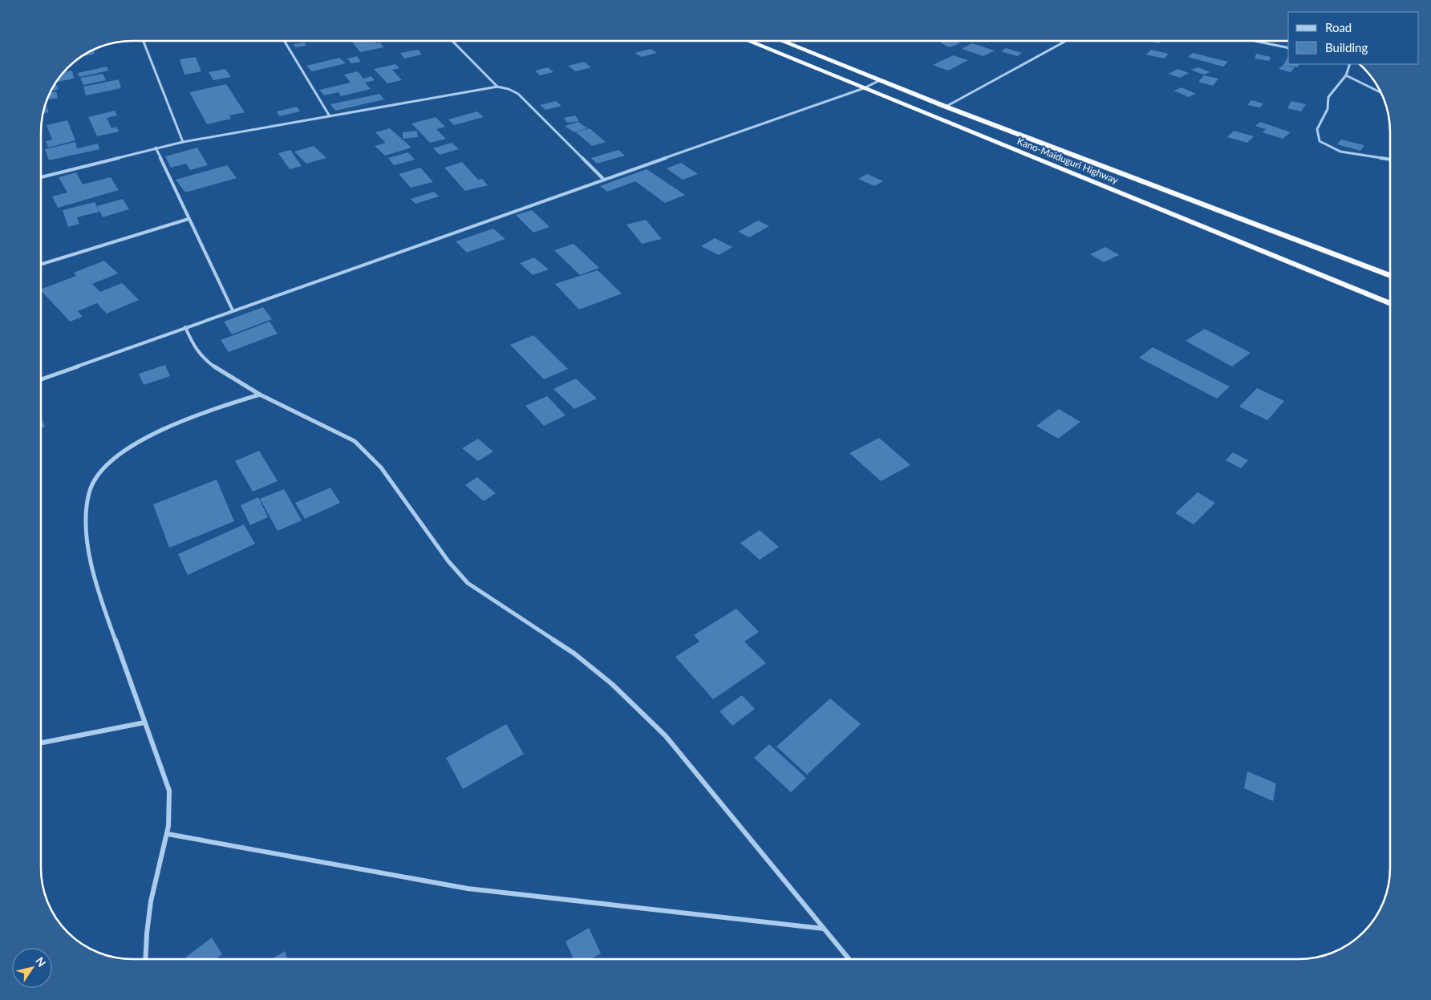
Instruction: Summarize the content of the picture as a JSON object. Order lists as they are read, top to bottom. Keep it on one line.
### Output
{"streets":{"highway":["Kano-Maiduguri Highway"]},"legend":["Road","Building"],"north":"top right"}
